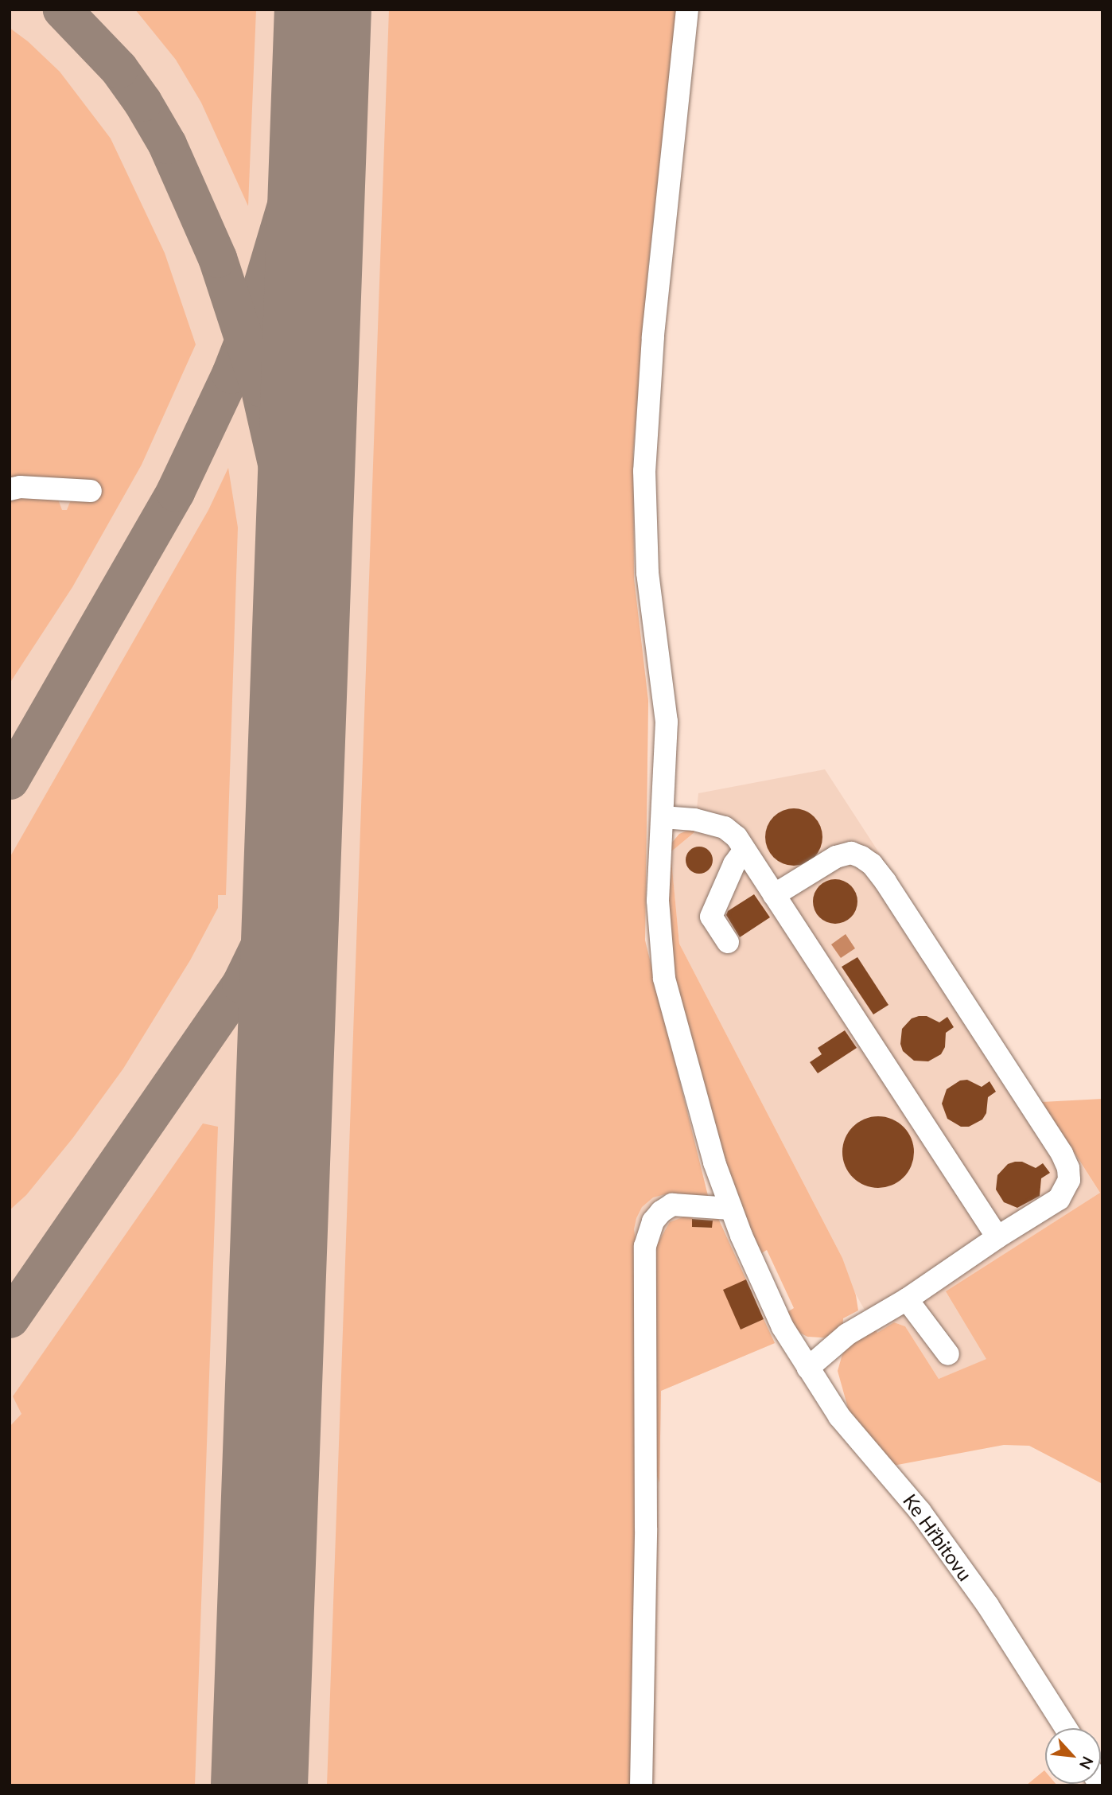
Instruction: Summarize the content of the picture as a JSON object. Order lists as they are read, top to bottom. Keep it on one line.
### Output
{"streets":{"street":["Ke Hřbitovu"]},"north":"bottom right"}
